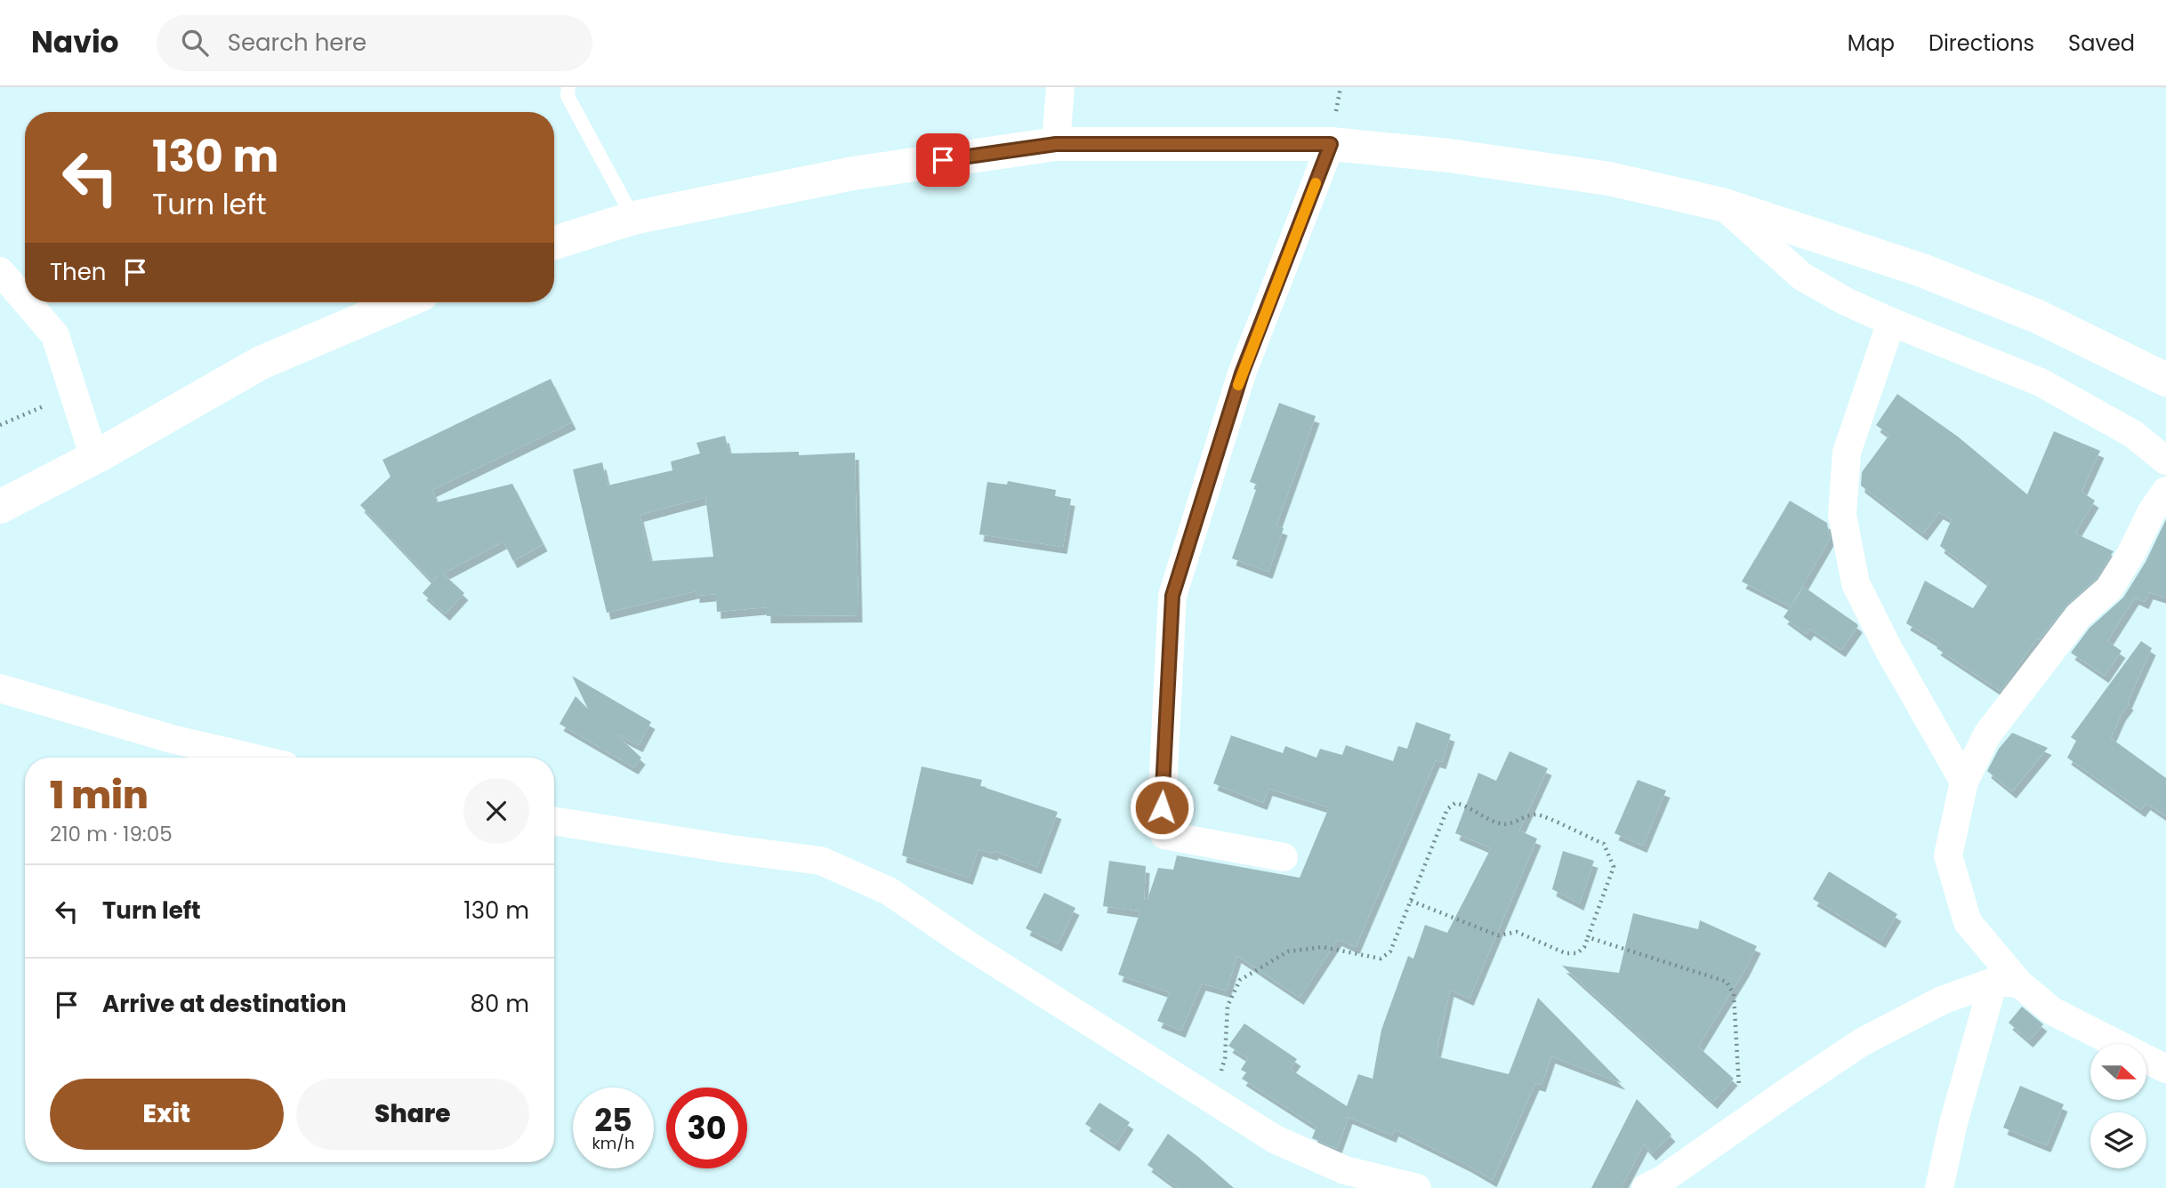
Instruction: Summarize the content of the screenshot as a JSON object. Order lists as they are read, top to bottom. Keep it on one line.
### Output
{"north":"right","page":{"header":"Navio","search":"Search here","nav":["Map","Directions","Saved"],"turn":["130 m","Turn left"],"then":"Then","heading":["1 min","210 m · 19:05"],"list":[{"name":"Turn left","value":"130 m"},{"name":"Arrive at destination","value":"80 m"}],"buttons":["Exit","Share"],"speed":"25 km/h","limit":"30"}}
